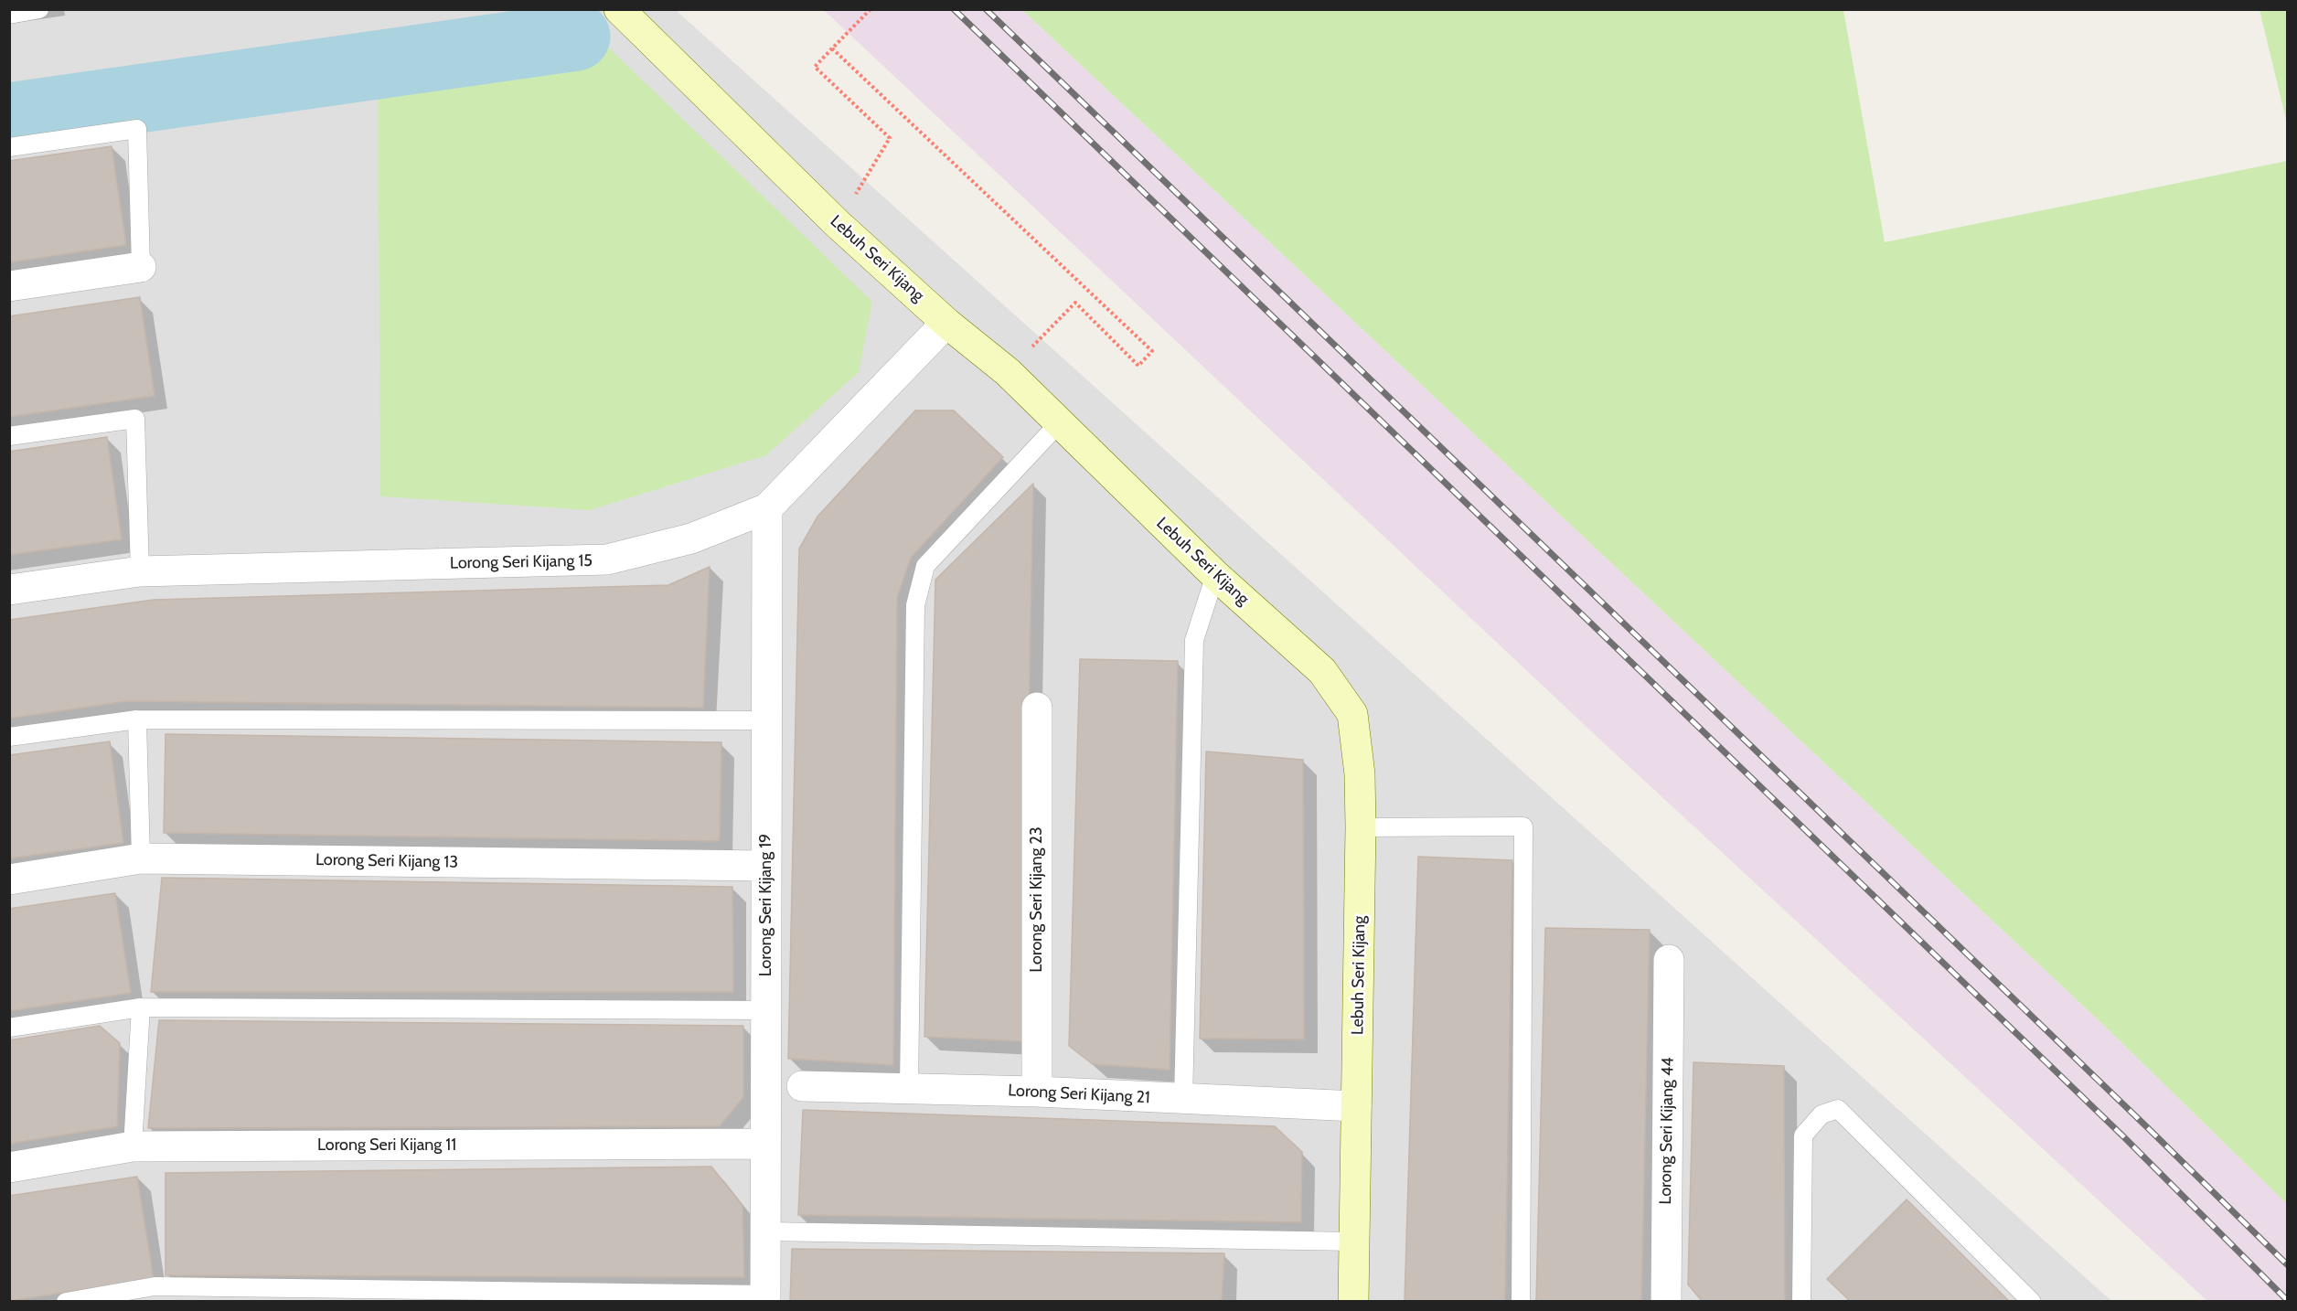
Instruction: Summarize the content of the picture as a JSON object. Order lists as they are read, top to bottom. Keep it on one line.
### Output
{"streets":{"street":["Lebuh Seri Kijang","Lorong Seri Kijang 15","Lorong Seri Kijang 13","Lorong Seri Kijang 23","Lorong Seri Kijang 19","Lorong Seri Kijang 21","Lorong Seri Kijang 44","Lorong Seri Kijang 11"]},"crossings":[["Lebuh Seri Kijang","Lorong Seri Kijang 15"],["Lebuh Seri Kijang","Lorong Seri Kijang 21"],["Lorong Seri Kijang 15","Lorong Seri Kijang 19"],["Lorong Seri Kijang 13","Lorong Seri Kijang 19"],["Lorong Seri Kijang 23","Lorong Seri Kijang 21"],["Lorong Seri Kijang 19","Lorong Seri Kijang 11"]]}
